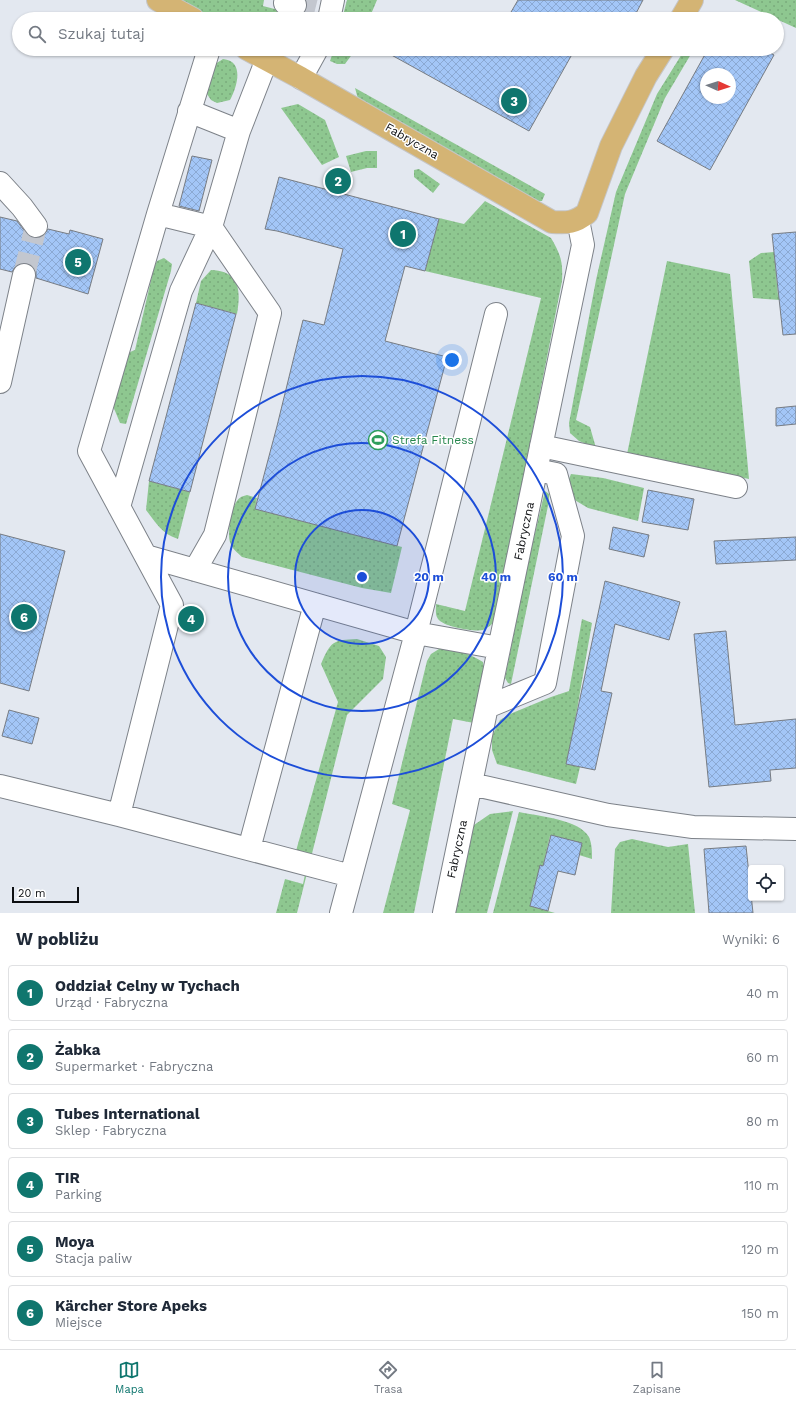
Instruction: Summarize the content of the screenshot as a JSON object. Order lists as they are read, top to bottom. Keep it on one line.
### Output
{"streets":{"main road":["Fabryczna"]},"places":{"sports":["Strefa Fitness"]},"scale_bar":"20 m","north":"right","page":{"search":"Szukaj tutaj","pins":["3","2","1","5","6","4"],"scale":"20 m","heading":["W pobliżu","Wyniki: 6"],"list":[{"mark":"1","name":"Oddział Celny w Tychach","note":"Urząd · Fabryczna","value":"40 m"},{"mark":"2","name":"Żabka","note":"Supermarket · Fabryczna","value":"60 m"},{"mark":"3","name":"Tubes International","note":"Sklep · Fabryczna","value":"80 m"},{"mark":"4","name":"TIR","note":"Parking","value":"110 m"},{"mark":"5","name":"Moya","note":"Stacja paliw","value":"120 m"},{"mark":"6","name":"Kärcher Store Apeks","note":"Miejsce","value":"150 m"}],"nav":["Mapa","Trasa","Zapisane"]},"rings":["20 m","40 m","60 m"]}
